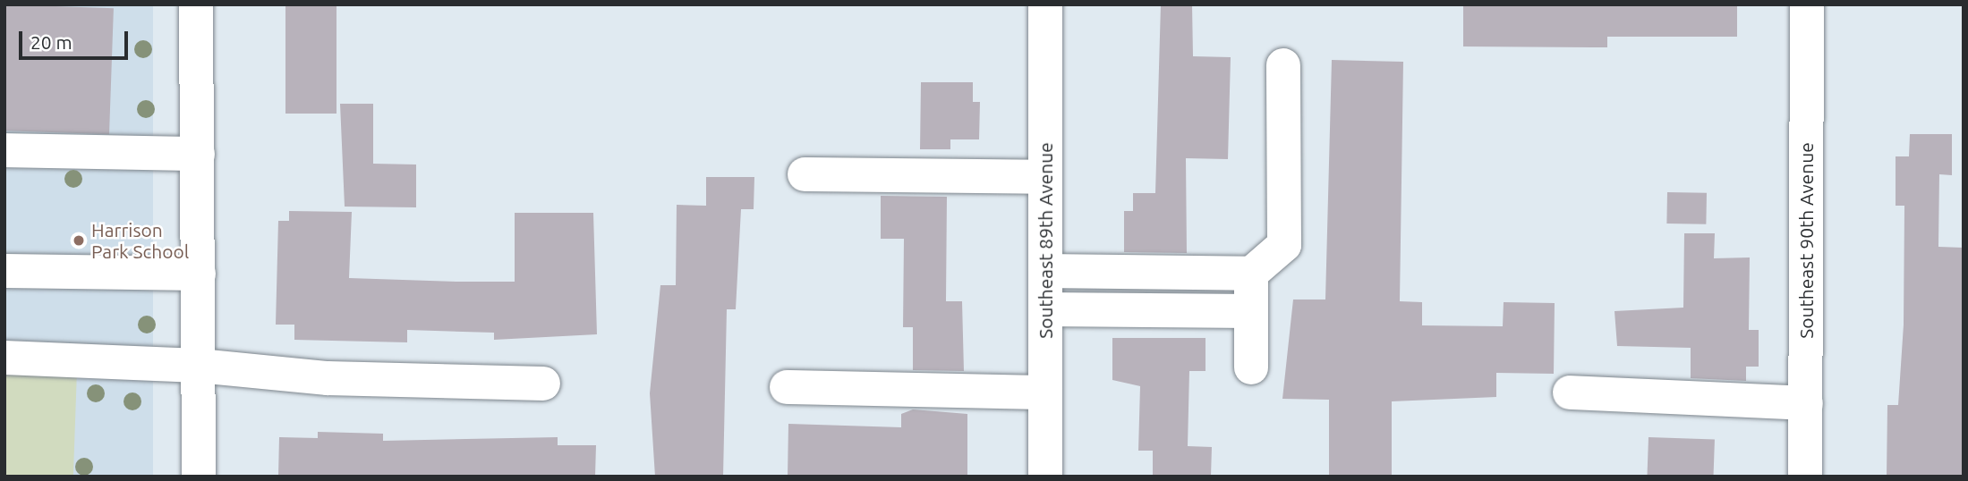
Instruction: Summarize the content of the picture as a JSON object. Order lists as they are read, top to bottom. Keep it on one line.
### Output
{"streets":{"street":["Southeast 89th Avenue","Southeast 90th Avenue"]},"places":["Harrison Park School"],"scale_bar":"20 m"}
